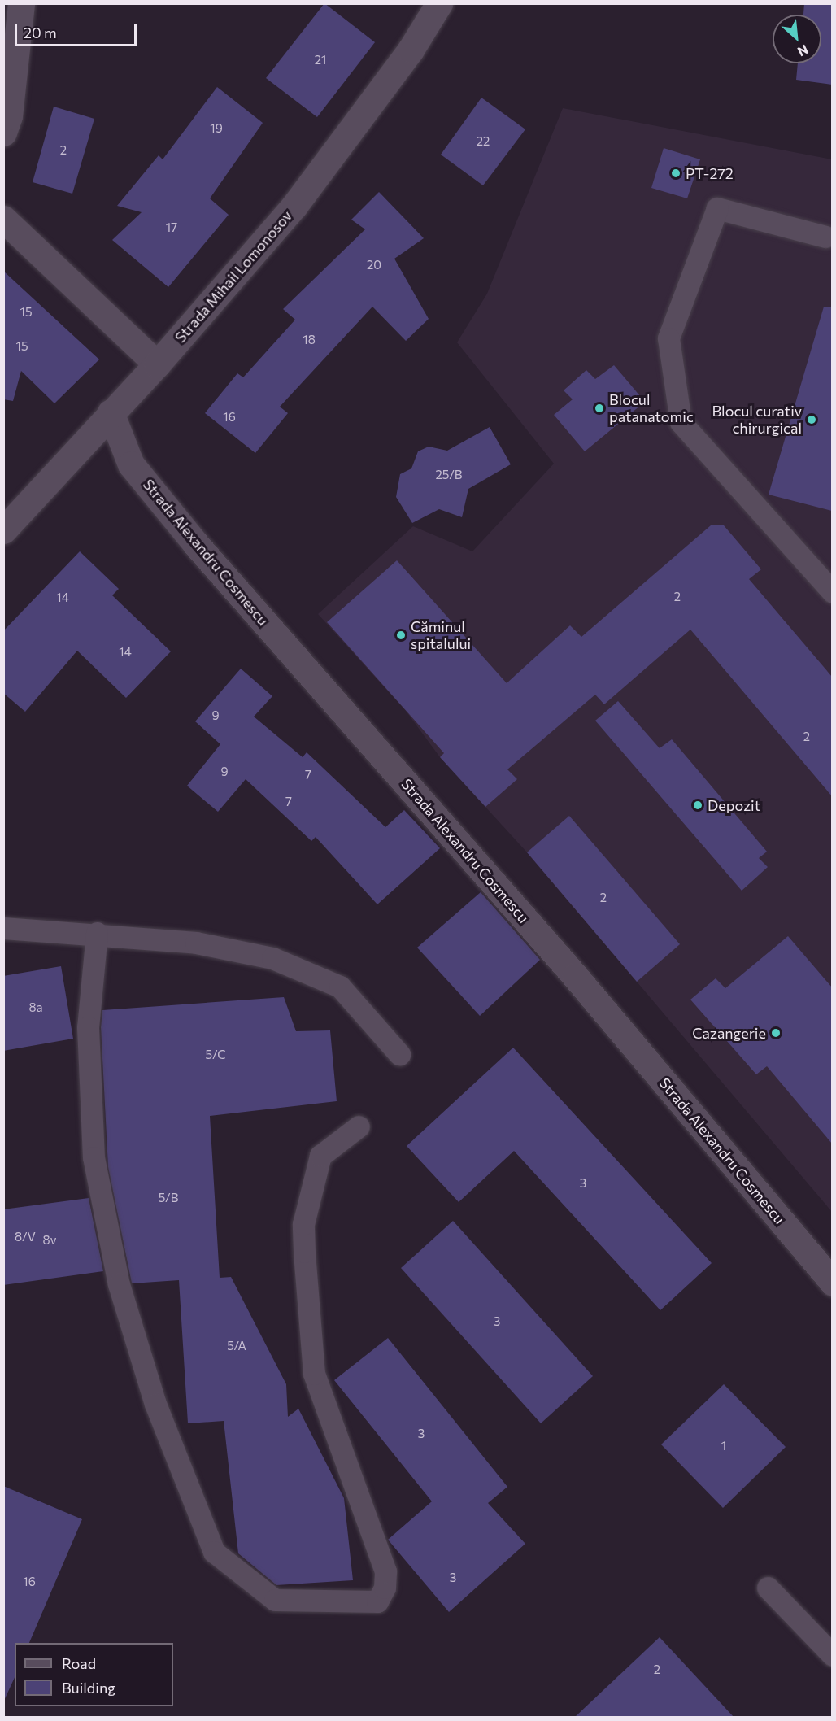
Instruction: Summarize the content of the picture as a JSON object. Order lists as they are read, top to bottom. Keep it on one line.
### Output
{"streets":{"street":["Strada Mihail Lomonosov","Strada Alexandru Cosmescu"]},"crossings":[["Strada Mihail Lomonosov","Strada Alexandru Cosmescu"]],"places":["PT-272","Blocul patanatomic","Blocul curativ chirurgical","Căminul spitalului","Depozit","Cazangerie"],"house_numbers":["21","19","22","2","17","20","15","18","15","16","25/B","2","14","14","9","2","9","7","7","2","8a","5/C","3","5/B","8/V","8v","3","5/A","3","1","3","16","2"],"legend":["Road","Building"],"scale_bar":"20 m","north":"bottom right"}
